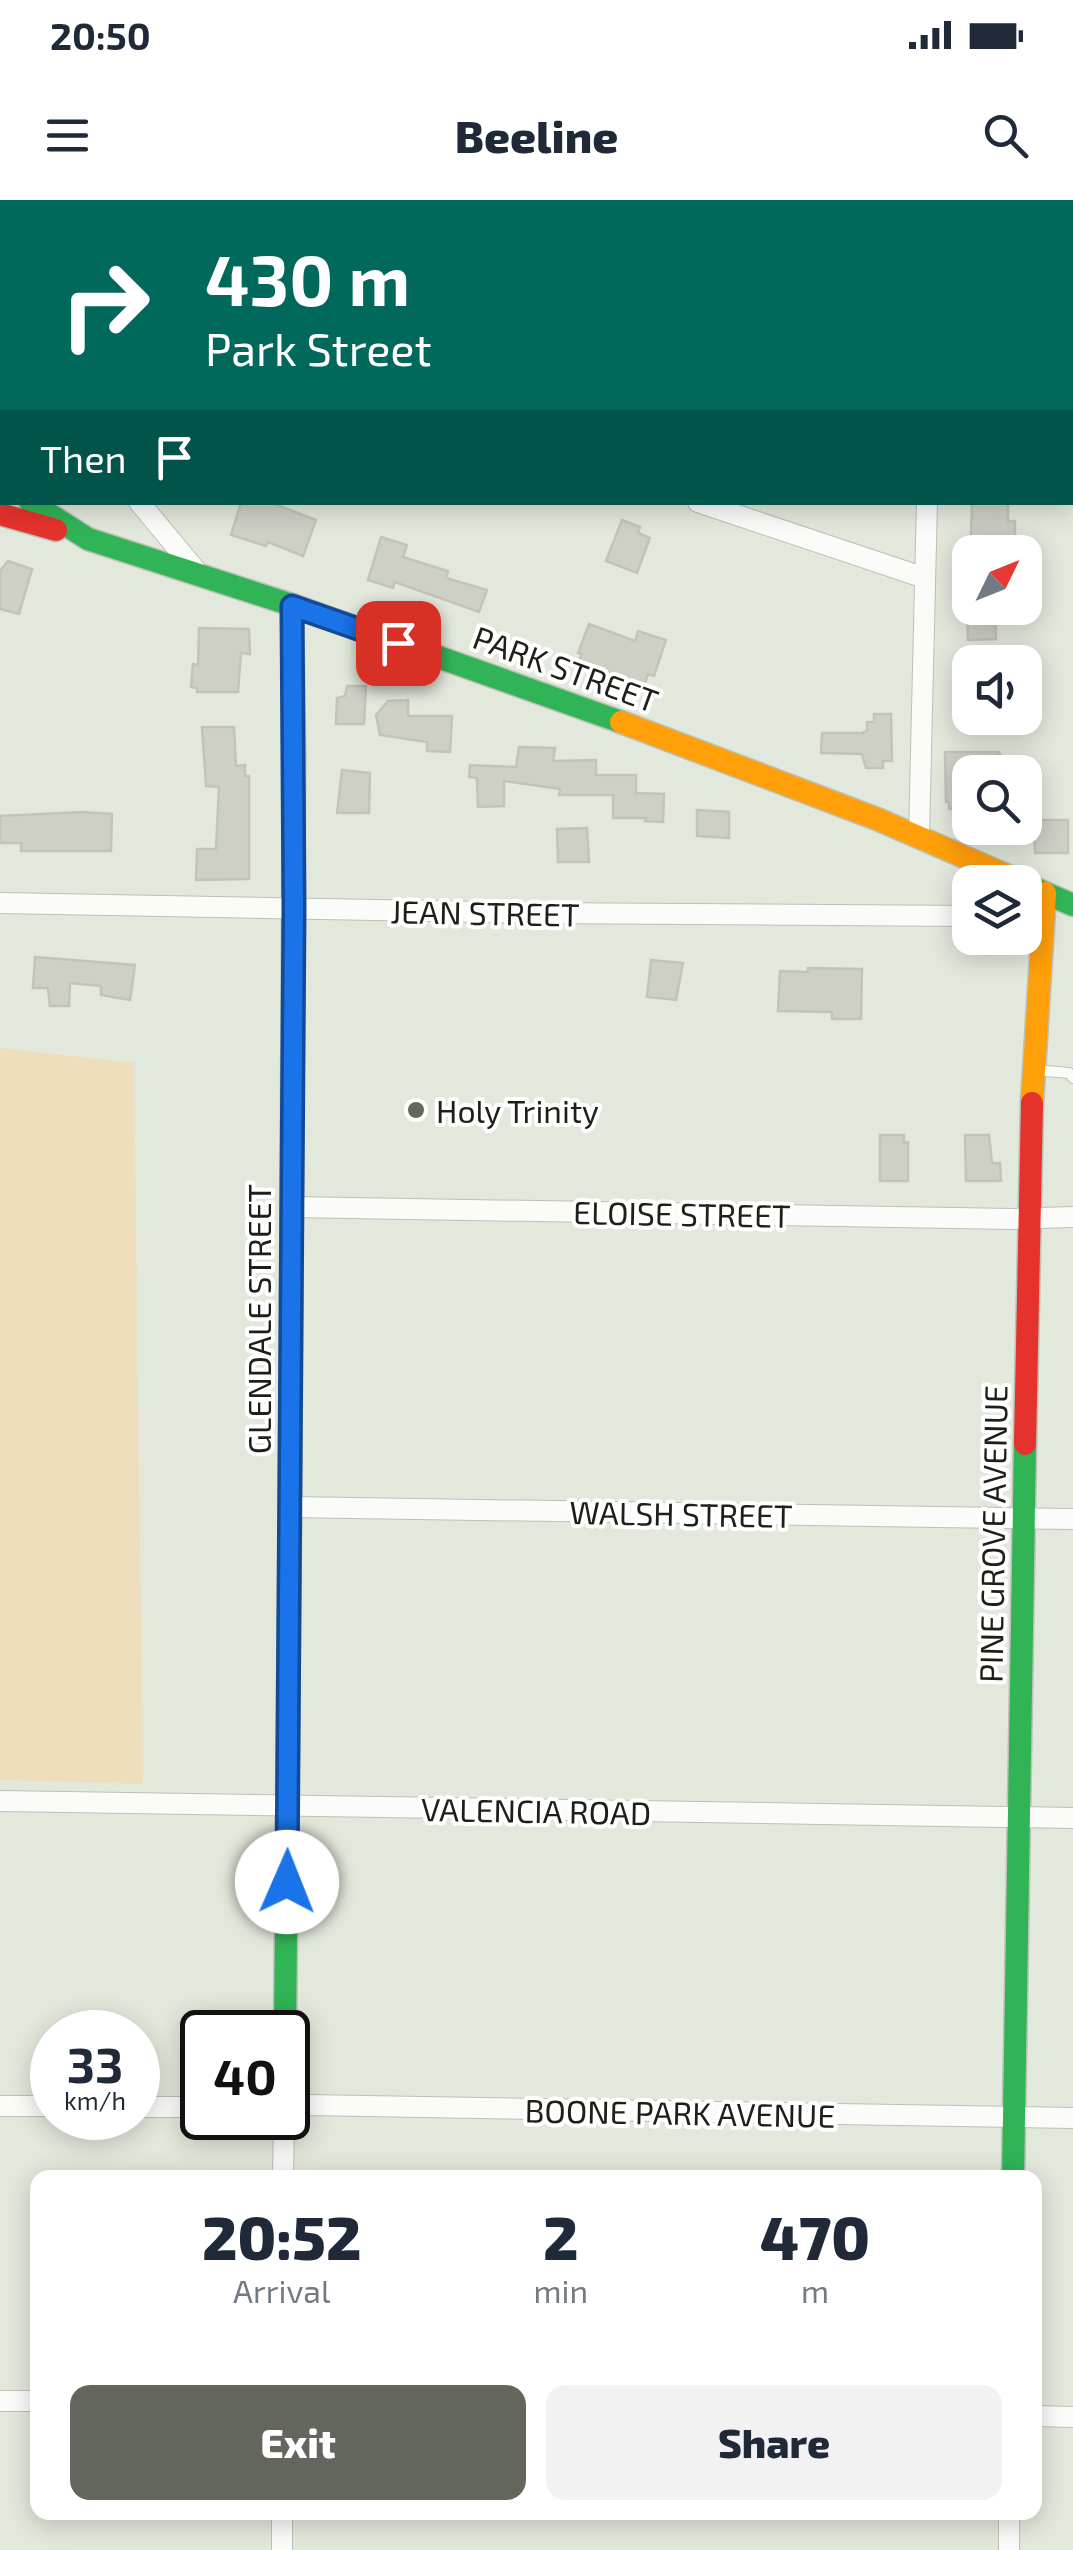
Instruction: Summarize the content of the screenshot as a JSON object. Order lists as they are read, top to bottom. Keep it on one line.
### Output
{"streets":{"street":["PARK STREET","JEAN STREET","ELOISE STREET","GLENDALE STREET","WALSH STREET","PINE GROVE AVENUE","VALENCIA ROAD","BOONE PARK AVENUE"]},"crossings":[["PARK STREET","GLENDALE STREET"],["JEAN STREET","GLENDALE STREET"],["ELOISE STREET","GLENDALE STREET"],["ELOISE STREET","PINE GROVE AVENUE"],["GLENDALE STREET","WALSH STREET"],["GLENDALE STREET","VALENCIA ROAD"],["WALSH STREET","PINE GROVE AVENUE"],["PINE GROVE AVENUE","VALENCIA ROAD"],["PINE GROVE AVENUE","BOONE PARK AVENUE"]],"places":["Holy Trinity"],"north":"top right","page":{"status":"20:50","header":"Beeline","turn":["430 m","Park Street"],"then":"Then","speed":"33 km/h","limit":"40","eta":["20:52","Arrival","2","min","470","m"],"buttons":["Exit","Share"]}}
